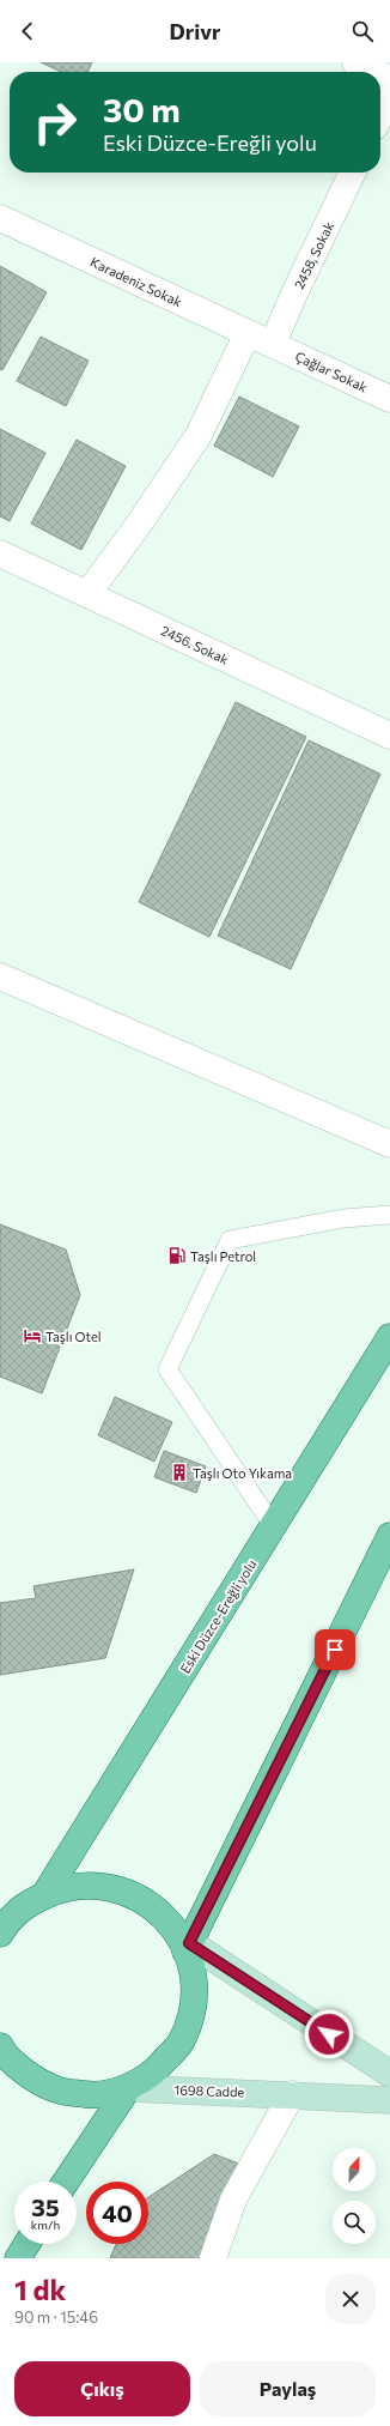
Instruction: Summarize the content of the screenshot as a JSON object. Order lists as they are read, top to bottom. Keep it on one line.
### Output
{"streets":{"main road":["Eski Düzce-Ereğli yolu"],"street":["2458, Sokak","Karadeniz Sokak","Çağlar Sokak","2456. Sokak","1698 Cadde"]},"crossings":[["2458, Sokak","Karadeniz Sokak"],["2458, Sokak","Çağlar Sokak"],["Karadeniz Sokak","Çağlar Sokak"]],"places":{"fuel station":["Taşlı Petrol"],"hotel":["Taşlı Otel"],"building":["Taşlı Oto Yıkama"]},"north":"top","page":{"header":"Drivr","turn":["30 m","Eski Düzce-Ereğli yolu"],"speed":"35 km/h","limit":"40","heading":["1 dk","90 m · 15:46"],"buttons":["Çıkış","Paylaş"]}}
